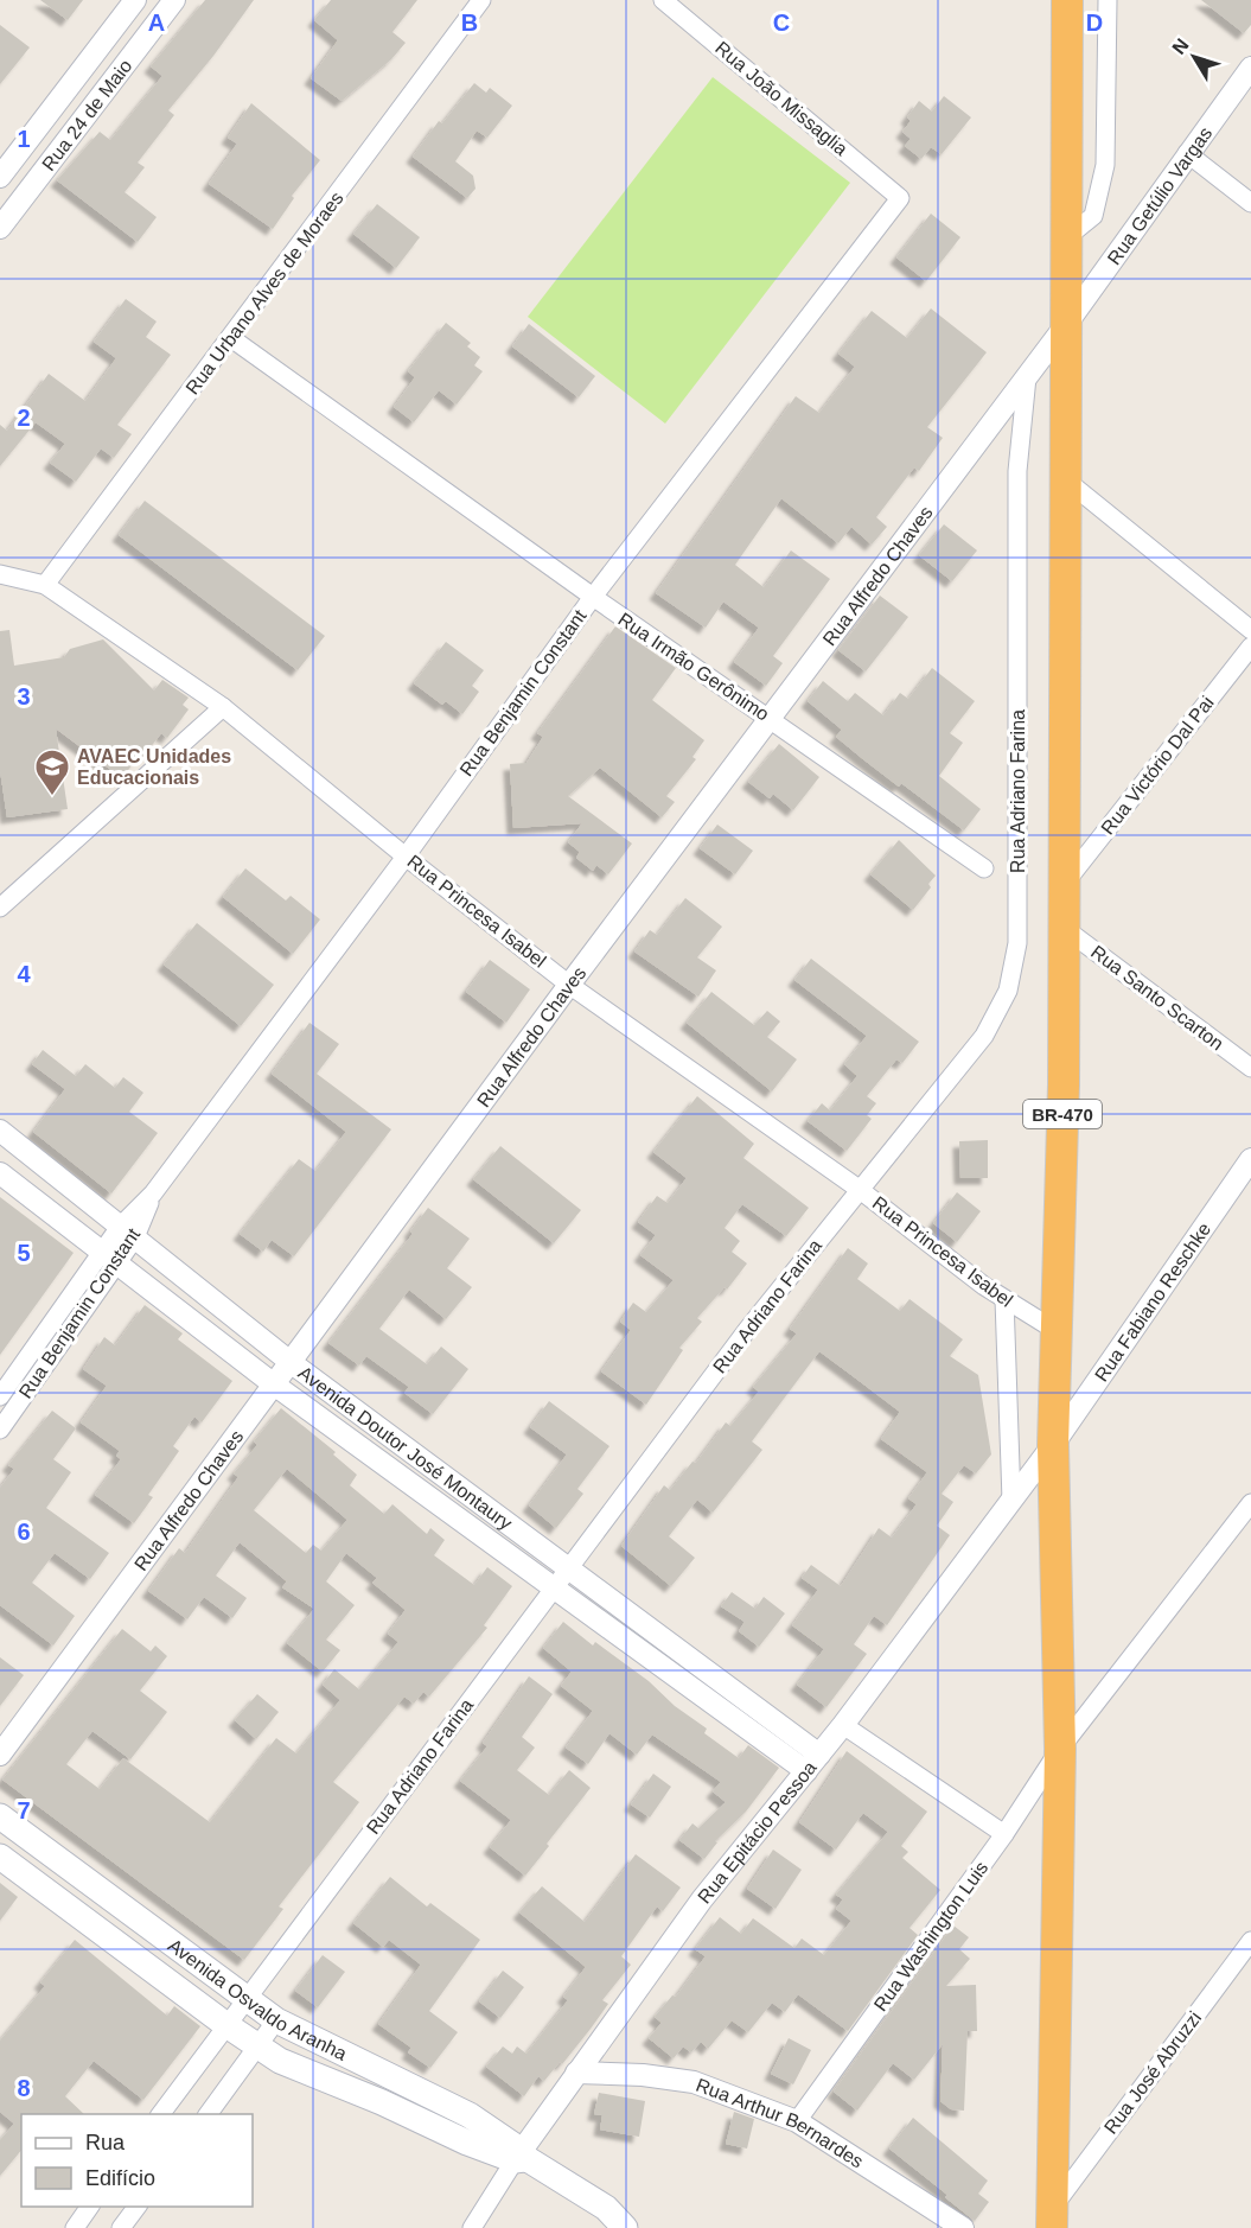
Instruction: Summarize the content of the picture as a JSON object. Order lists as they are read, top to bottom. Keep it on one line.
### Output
{"streets":{"highway":["BR-470"],"main road":["Avenida Osvaldo Aranha"],"street":["Rua João Missaglia","Rua 24 de Maio","Rua Getúlio Vargas","Rua Urbano Alves de Moraes","Rua Alfredo Chaves","Rua Irmão Gerônimo","Rua Benjamin Constant","Rua Victório Dal Pai","Rua Adriano Farina","Rua Princesa Isabel","Rua Santo Scarton","Rua Fabiano Reschke","Avenida Doutor José Montaury","Rua Epitácio Pessoa","Rua Washington Luis","Rua José Abruzzi","Rua Arthur Bernardes"]},"crossings":[["Rua João Missaglia","Rua Benjamin Constant"],["Rua Getúlio Vargas","Rua Alfredo Chaves"],["Rua Getúlio Vargas","BR-470"],["Rua Urbano Alves de Moraes","Rua Irmão Gerônimo"],["Rua Urbano Alves de Moraes","Rua Princesa Isabel"],["Rua Alfredo Chaves","Rua Irmão Gerônimo"],["Rua Alfredo Chaves","Rua Adriano Farina"],["Rua Alfredo Chaves","Rua Princesa Isabel"],["Rua Alfredo Chaves","BR-470"],["Rua Alfredo Chaves","Avenida Doutor José Montaury"],["Rua Irmão Gerônimo","Rua Benjamin Constant"],["Rua Benjamin Constant","Rua Princesa Isabel"],["Rua Benjamin Constant","Avenida Doutor José Montaury"],["Rua Victório Dal Pai","BR-470"],["Rua Adriano Farina","Rua Princesa Isabel"],["Rua Adriano Farina","Avenida Doutor José Montaury"],["Rua Adriano Farina","Avenida Osvaldo Aranha"],["Rua Princesa Isabel","BR-470"],["Rua Santo Scarton","BR-470"],["BR-470","Rua Fabiano Reschke"],["BR-470","Rua Epitácio Pessoa"],["BR-470","Rua Washington Luis"],["BR-470","Rua José Abruzzi"],["Rua Fabiano Reschke","Rua Epitácio Pessoa"],["Avenida Doutor José Montaury","Rua Epitácio Pessoa"],["Rua Epitácio Pessoa","Avenida Osvaldo Aranha"],["Rua Epitácio Pessoa","Rua Arthur Bernardes"],["Rua Washington Luis","Rua Arthur Bernardes"]],"places":{"school or university":["AVAEC Unidades Educacionais"]},"legend":["Rua","Edifício"],"north":"top left","grid":{"columns":["A","B","C","D"],"rows":["1","2","3","4","5","6","7","8"]}}
